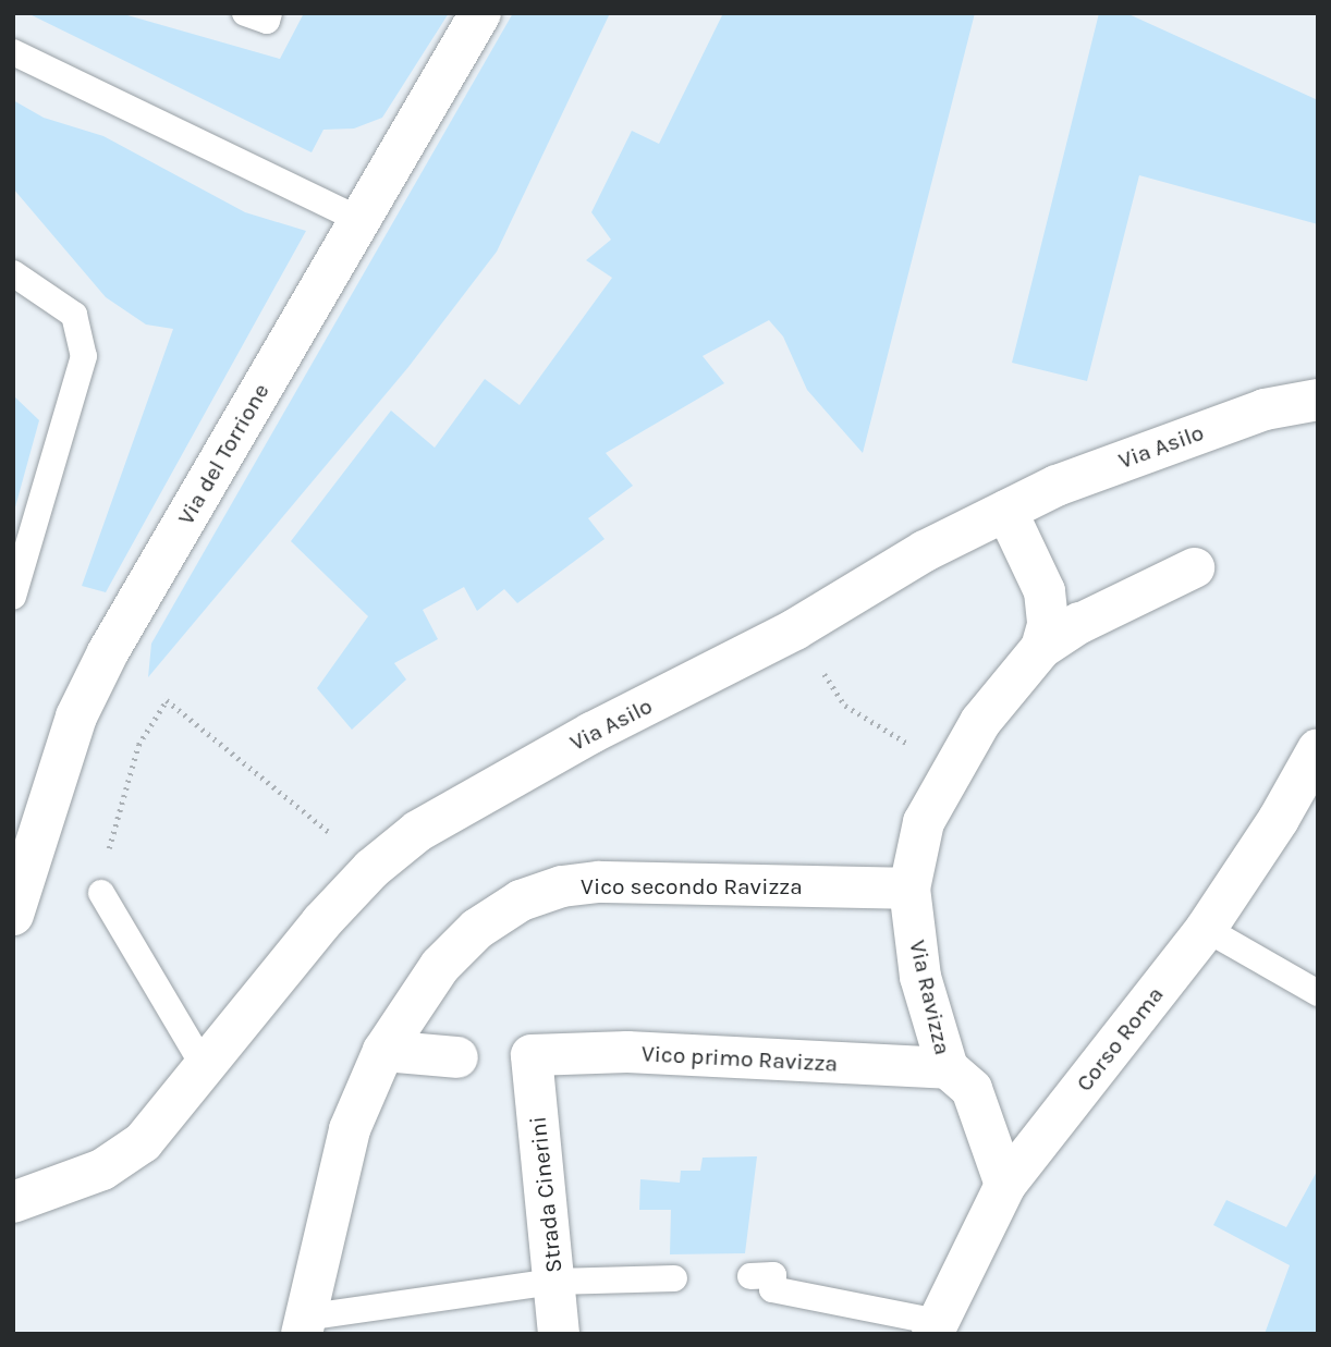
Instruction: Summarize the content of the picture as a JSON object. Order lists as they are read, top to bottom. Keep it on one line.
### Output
{"streets":{"street":["Via Asilo","Via del Torrione","Vico secondo Ravizza","Via Ravizza","Corso Roma","Vico primo Ravizza","Strada Cinerini"]},"crossings":[["Vico secondo Ravizza","Via Ravizza"],["Via Ravizza","Corso Roma"],["Via Ravizza","Vico primo Ravizza"],["Vico primo Ravizza","Strada Cinerini"]]}
